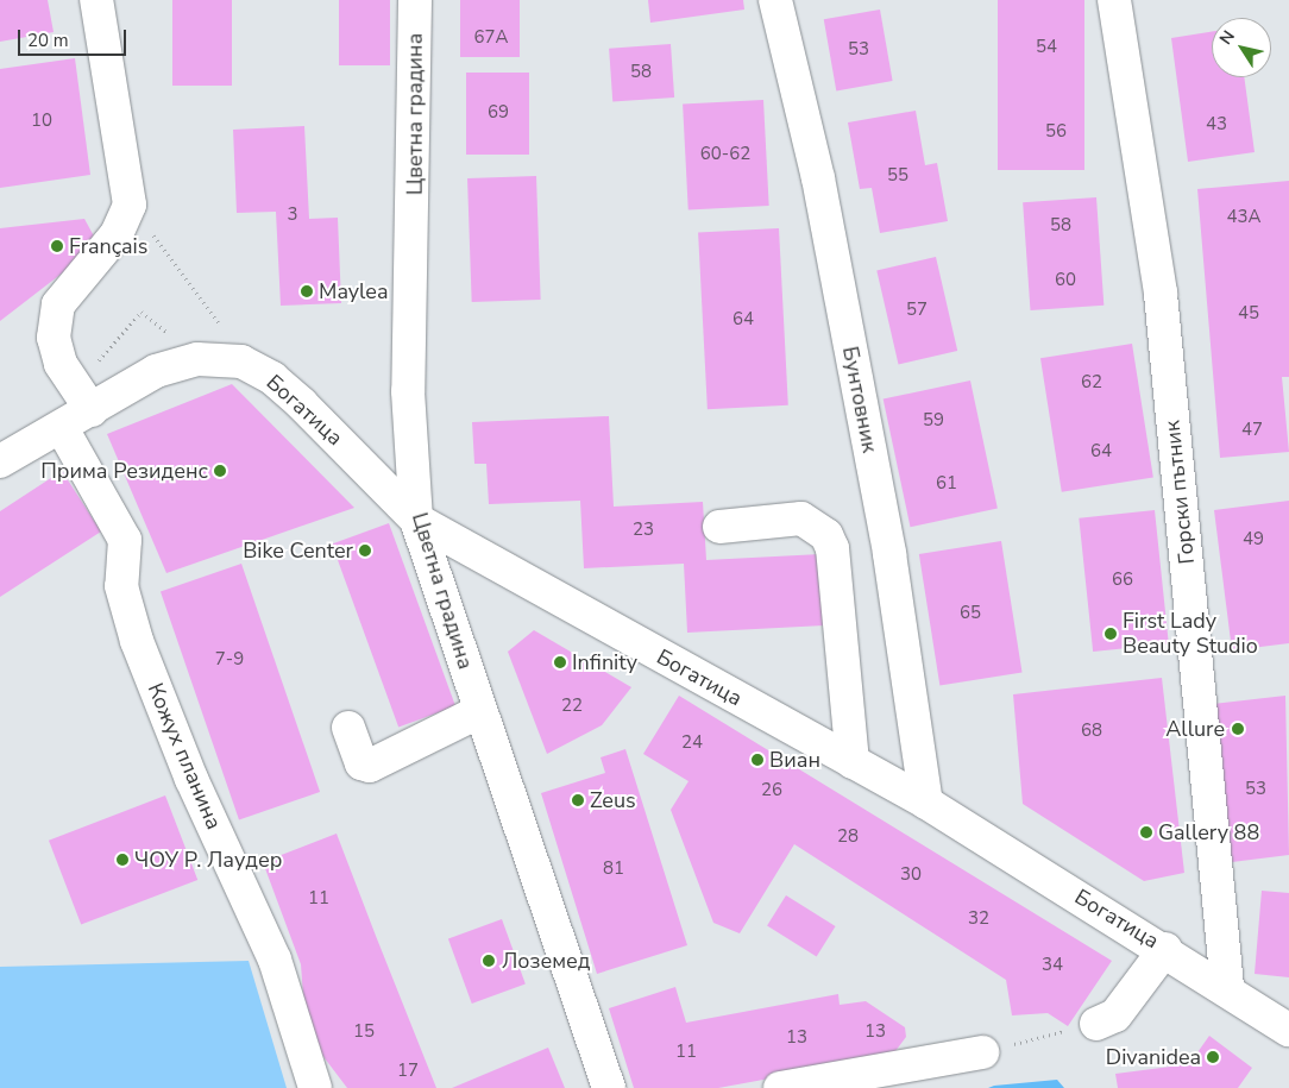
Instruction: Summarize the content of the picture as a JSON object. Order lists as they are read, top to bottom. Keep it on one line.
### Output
{"streets":{"street":["Цветна градина","Бунтовник","Богатица","Горски пътник","Кожух планина"]},"crossings":[["Цветна градина","Богатица"],["Бунтовник","Богатица"],["Богатица","Горски пътник"],["Богатица","Кожух планина"]],"places":["Français","Maylea","Прима Резиденс","Bike Center","First Lady Beauty Studio","Infinity","Allure","Виан","Zeus","Gallery 88","ЧОУ Р. Лаудер","Лоземед","Divanidea"],"house_numbers":["67А","54","53","58","69","10","43","56","60-62","55","3","43A","58","60","57","45","64","62","59","47","64","61","23","49","66","65","7-9","22","68","24","53","26","28","81","30","11","32","34","15","13","13","11","17"],"scale_bar":"20 m","north":"top left"}
